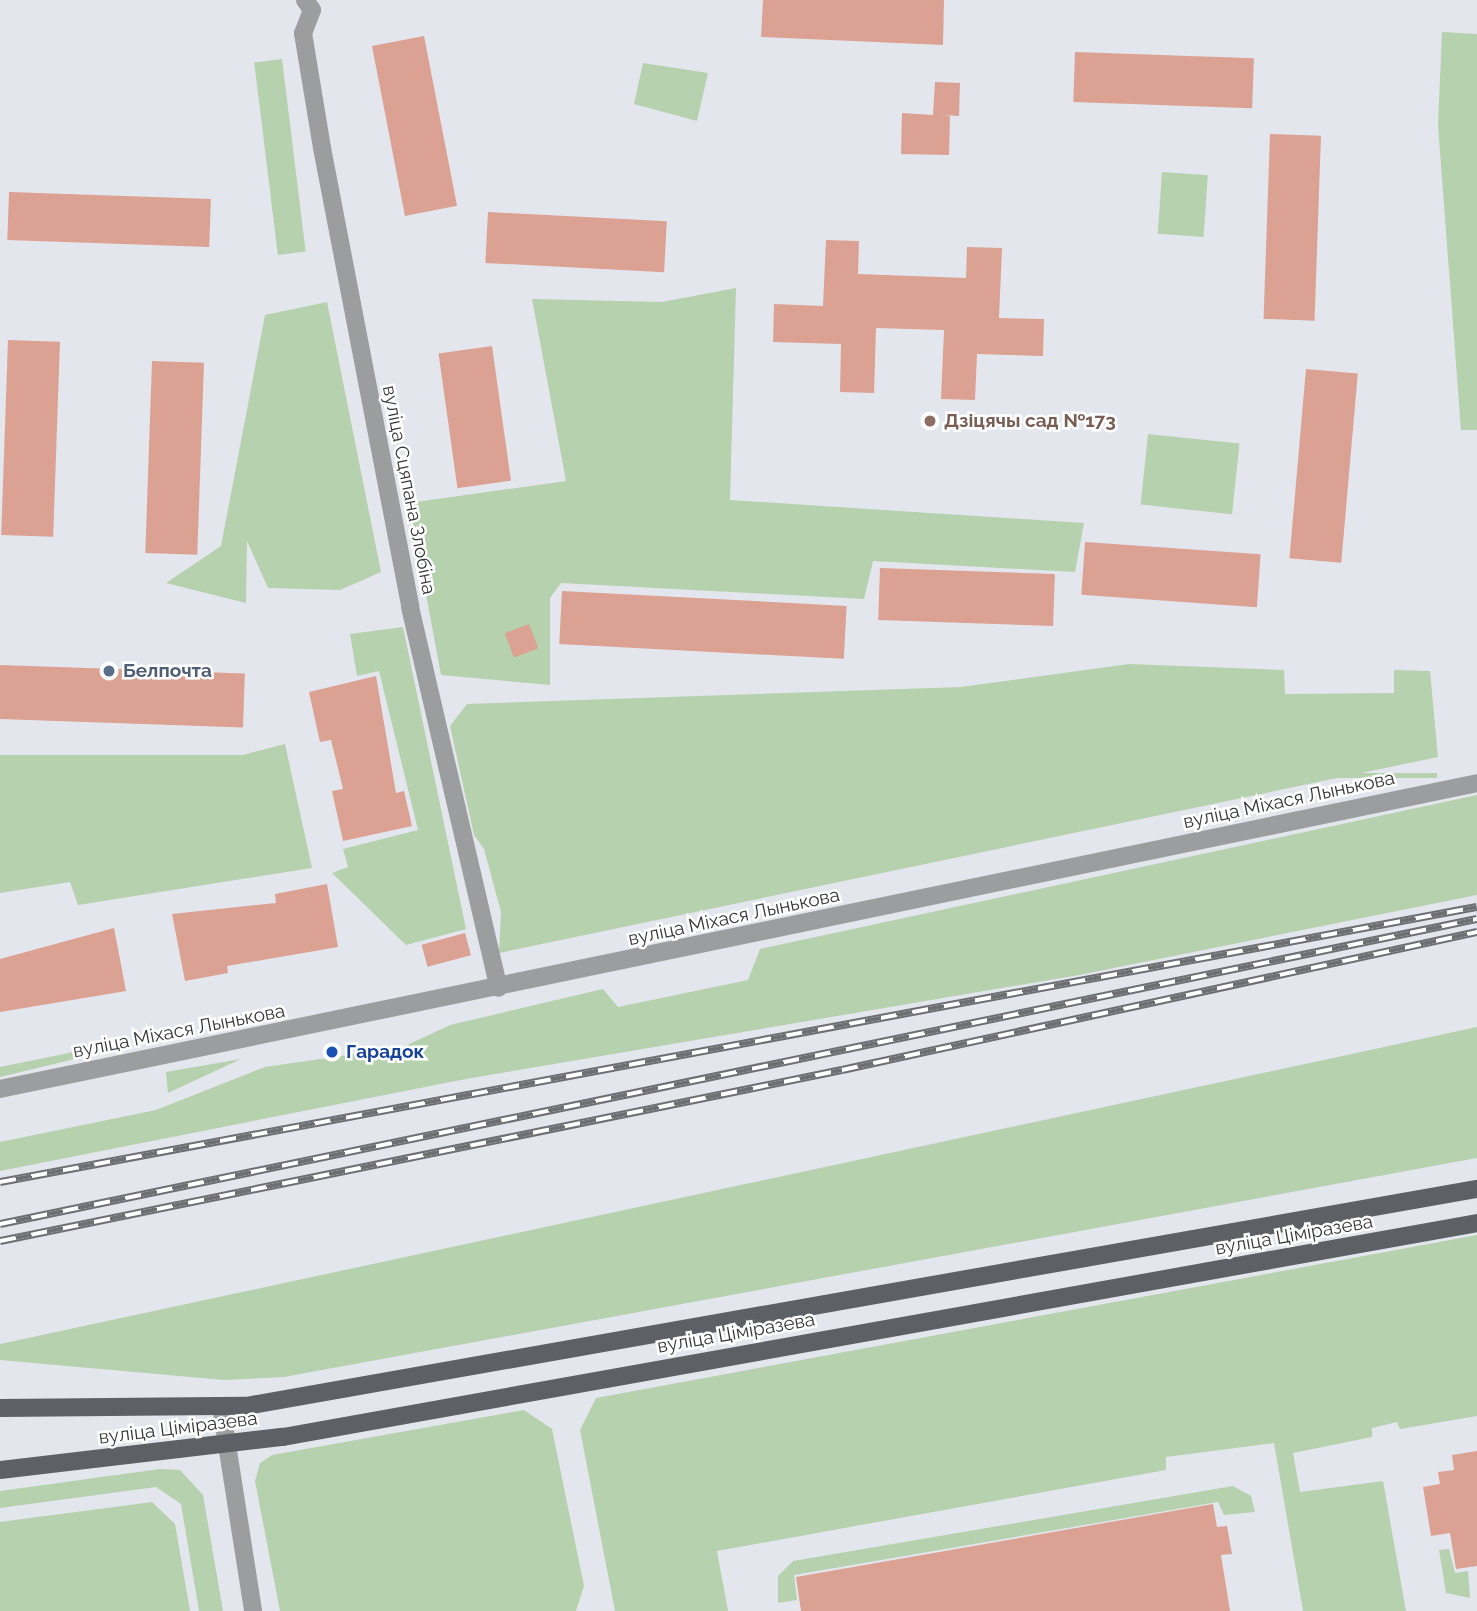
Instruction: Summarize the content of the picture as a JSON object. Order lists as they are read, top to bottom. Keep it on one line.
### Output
{"streets":{"main road":["вуліца Ціміразева"],"street":["вуліца Сцяпана Злобіна","вуліца Міхася Лынькова"]},"crossings":[["вуліца Сцяпана Злобіна","вуліца Міхася Лынькова"]],"places":["Дзіцячы сад №173","Белпочта","Гарадок"]}
